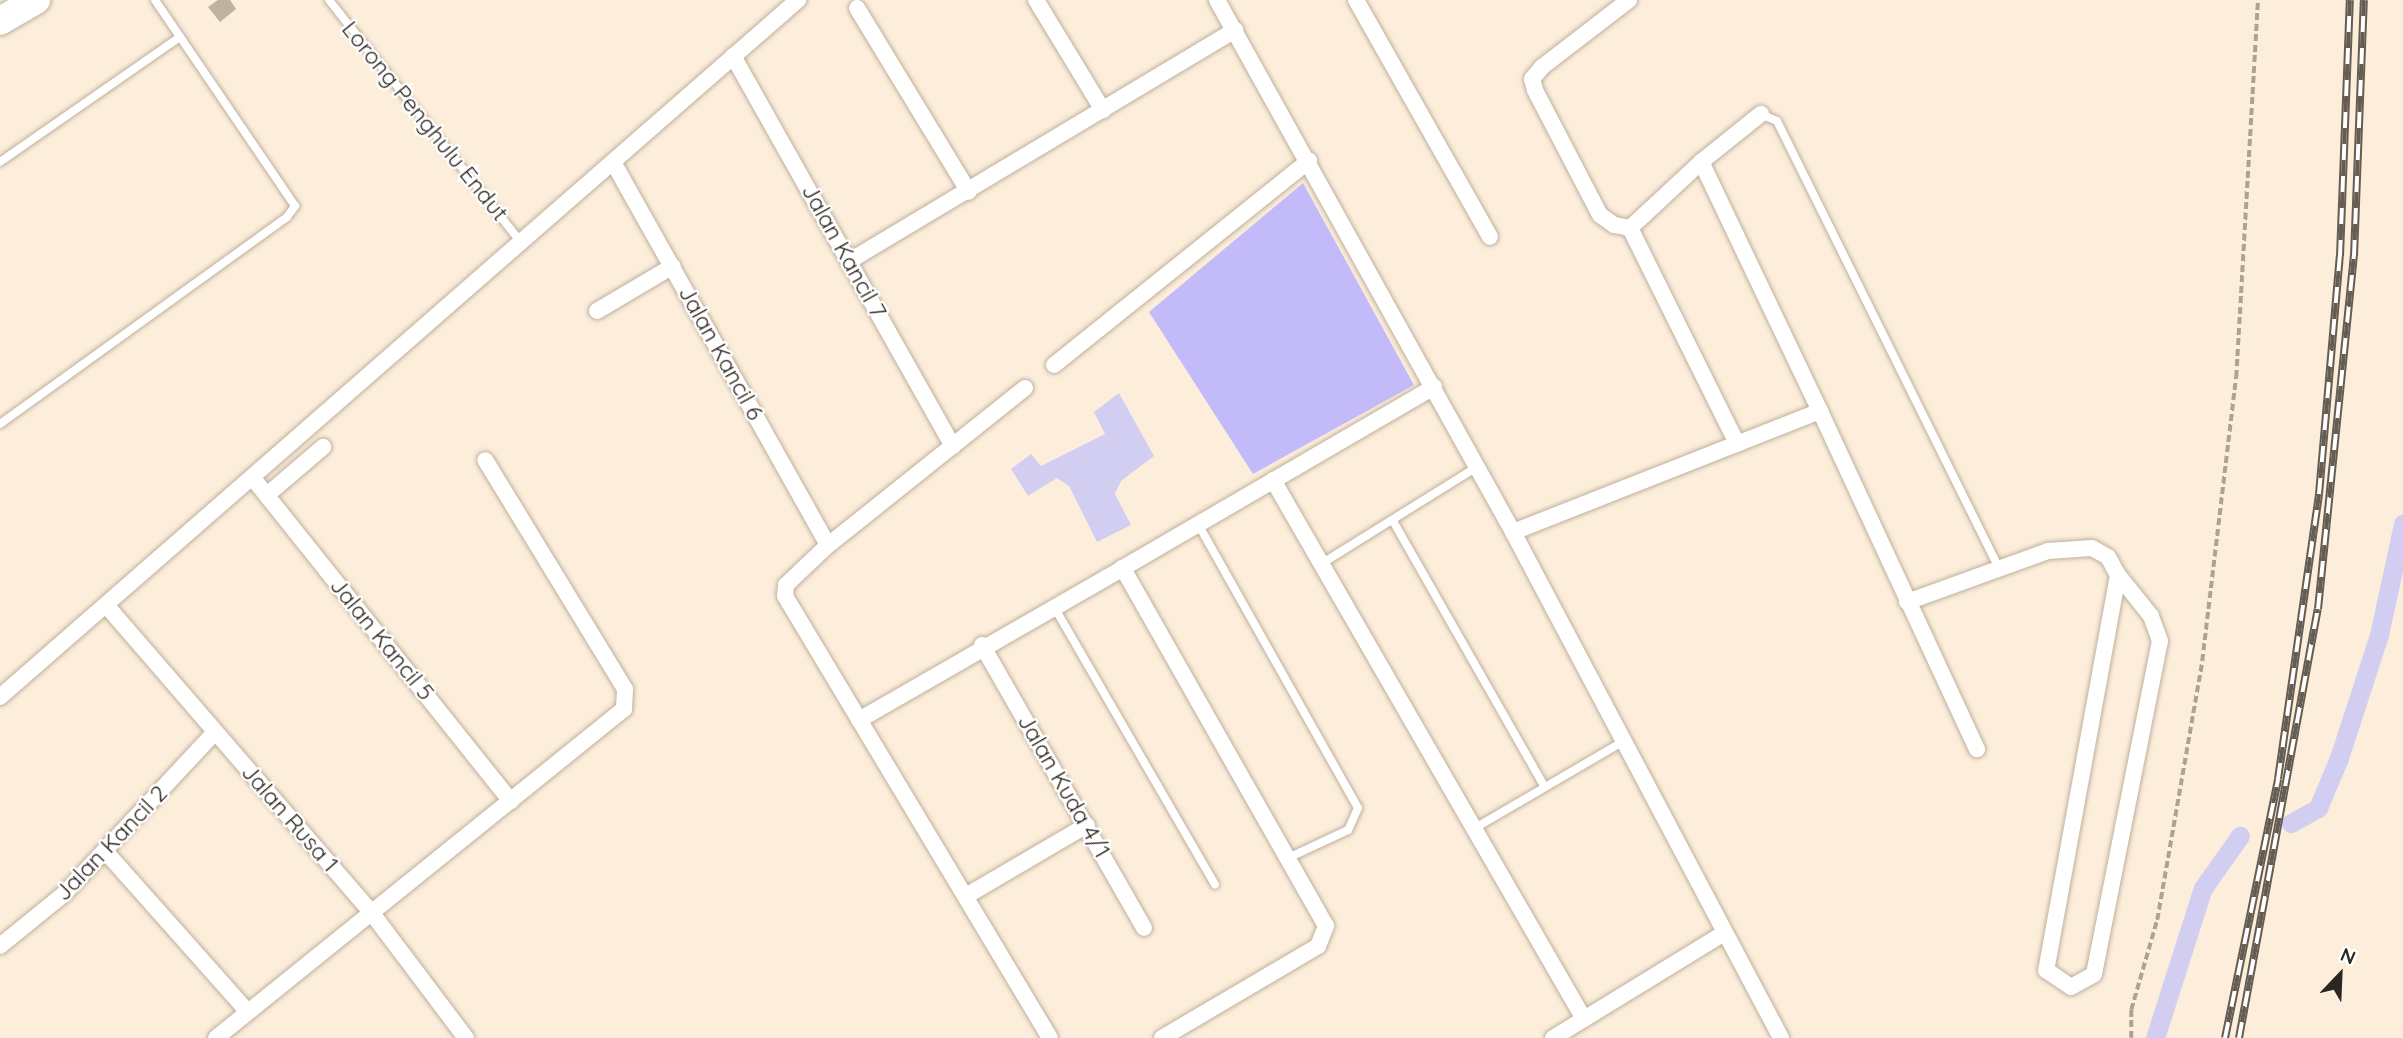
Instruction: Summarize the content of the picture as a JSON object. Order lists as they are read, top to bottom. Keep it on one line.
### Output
{"streets":{"street":["Jalan Kancil 7","Jalan Kancil 6","Jalan Kancil 5","Jalan Kuda 4/1","Jalan Rusa 1","Jalan Kancil 2"],"lane":["Lorong Penghulu Endut"]},"crossings":[["Jalan Rusa 1","Jalan Kancil 2"]],"north":"top right"}
